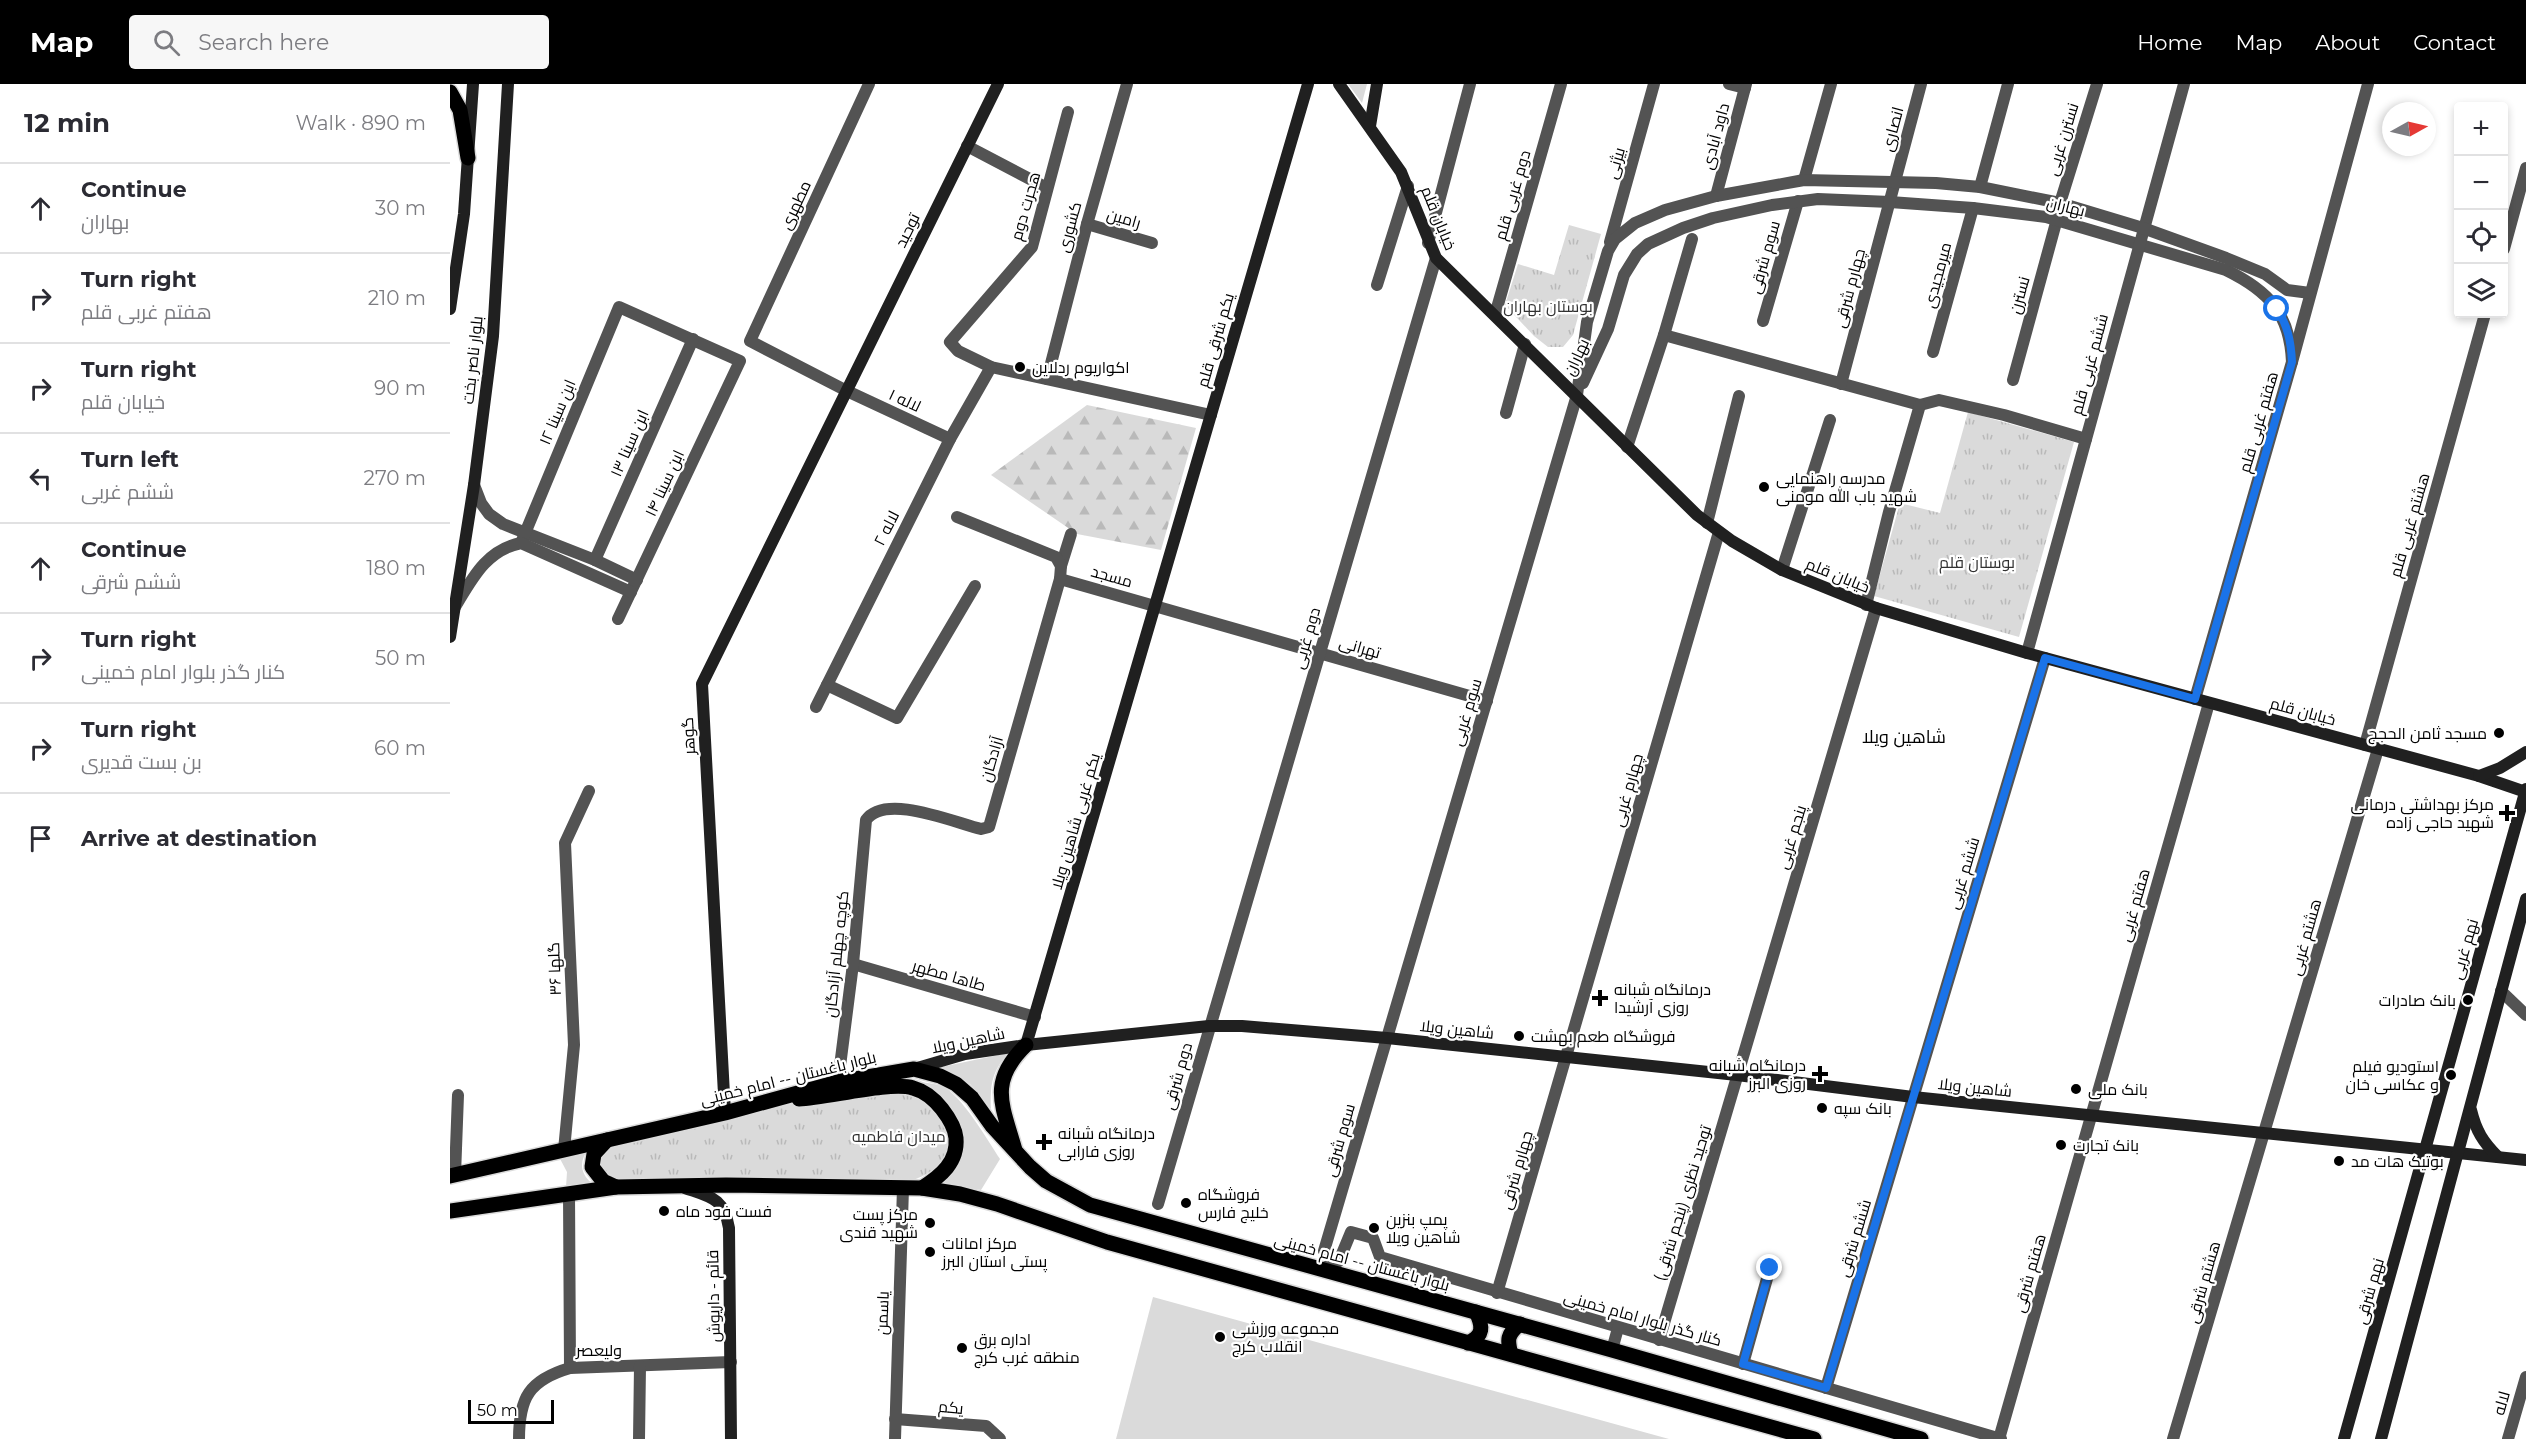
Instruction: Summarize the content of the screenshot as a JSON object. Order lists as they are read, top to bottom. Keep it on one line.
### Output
{"streets":{"main road":["بلوار باغستان -- امام خمینی"],"street":["انصاری","داود آبادی","نسترن غربی","بیژنی","دوم غربی قلم","مطهری","هجرت دوم","بهاران","رامین","خیابان قلم","کشوری","توحید","سوم شرقی","میرمجیدی","چهارم شرقی","نسترن","یکم شرقی قلم","بلوار ناصر بخت","ششم غربی قلم","لاله ۱","ابن سینا ۱۲","هفتم غربی قلم","ابن سینا ۱۳","ابن سینا ۱۴","هشتم غربی قلم","لاله ۲","مسجد","دوم غربی","تهرانی","سوم غربی","گوهر","آزادگان","چهارم غربی","یکم غربی شاهین ویلا","پنجم غربی","ششم غربی","هفتم غربی","هشتم غربی","نهم غربی","کوچه چهلم آزادگان","۳۶ گلها","طاها مطهر","شاهین ویلا","دوم شرقی","توحید نظری (پنجم شرقی)","ششم شرقی","هفتم شرقی","هشتم شرقی","نهم شرقی","قائم - داریوش","یاسمن","کنار گذر بلوار امام خمینی","ولیعصر","لاله","یکم"]},"crossings":[["انصاری","بهاران"],["انصاری","چهارم شرقی"],["داود آبادی","بهاران"],["نسترن غربی","بهاران"],["بیژنی","بهاران"],["دوم غربی قلم","خیابان قلم"],["مطهری","لاله ۱"],["هجرت دوم","لاله ۲"],["بهاران","خیابان قلم"],["بهاران","سوم شرقی"],["بهاران","میرمجیدی"],["بهاران","چهارم شرقی"],["بهاران","نسترن"],["بهاران","ششم غربی قلم"],["بهاران","هفتم غربی قلم"],["بهاران","سوم غربی"],["رامین","کشوری"],["خیابان قلم","ششم غربی قلم"],["خیابان قلم","هفتم غربی قلم"],["خیابان قلم","هشتم غربی قلم"],["خیابان قلم","دوم غربی"],["خیابان قلم","سوم غربی"],["خیابان قلم","چهارم غربی"],["خیابان قلم","پنجم غربی"],["خیابان قلم","ششم غربی"],["خیابان قلم","هفتم غربی"],["خیابان قلم","هشتم غربی"],["خیابان قلم","نهم غربی"],["توحید","لاله ۱"],["توحید","گوهر"],["سوم شرقی","سوم غربی"],["سوم شرقی","شاهین ویلا"],["چهارم شرقی","چهارم غربی"],["چهارم شرقی","شاهین ویلا"],["چهارم شرقی","کنار گذر بلوار امام خمینی"],["یکم شرقی قلم","مسجد"],["یکم شرقی قلم","تهرانی"],["یکم شرقی قلم","یکم غربی شاهین ویلا"],["لاله ۱","لاله ۲"],["لاله ۱","گوهر"],["ابن سینا ۱۲","ابن سینا ۱۳"],["ابن سینا ۱۲","ابن سینا ۱۴"],["ابن سینا ۱۳","ابن سینا ۱۴"],["مسجد","تهرانی"],["مسجد","آزادگان"],["مسجد","یکم غربی شاهین ویلا"],["دوم غربی","تهرانی"],["دوم غربی","شاهین ویلا"],["دوم غربی","دوم شرقی"],["تهرانی","سوم غربی"],["تهرانی","یکم غربی شاهین ویلا"],["سوم غربی","شاهین ویلا"],["گوهر","بلوار باغستان -- امام خمینی"],["آزادگان","کوچه چهلم آزادگان"],["چهارم غربی","شاهین ویلا"],["یکم غربی شاهین ویلا","طاها مطهر"],["یکم غربی شاهین ویلا","شاهین ویلا"],["پنجم غربی","شاهین ویلا"],["پنجم غربی","توحید نظری (پنجم شرقی)"],["ششم غربی","شاهین ویلا"],["ششم غربی","ششم شرقی"],["هفتم غربی","شاهین ویلا"],["هفتم غربی","هفتم شرقی"],["هشتم غربی","شاهین ویلا"],["هشتم غربی","هشتم شرقی"],["نهم غربی","شاهین ویلا"],["نهم غربی","نهم شرقی"],["کوچه چهلم آزادگان","طاها مطهر"],["کوچه چهلم آزادگان","بلوار باغستان -- امام خمینی"],["۳۶ گلها","بلوار باغستان -- امام خمینی"],["شاهین ویلا","دوم شرقی"],["شاهین ویلا","بلوار باغستان -- امام خمینی"],["شاهین ویلا","توحید نظری (پنجم شرقی)"],["شاهین ویلا","ششم شرقی"],["شاهین ویلا","هفتم شرقی"],["شاهین ویلا","هشتم شرقی"],["شاهین ویلا","نهم شرقی"],["بلوار باغستان -- امام خمینی","کنار گذر بلوار امام خمینی"],["توحید نظری (پنجم شرقی)","کنار گذر بلوار امام خمینی"],["ششم شرقی","کنار گذر بلوار امام خمینی"],["هفتم شرقی","کنار گذر بلوار امام خمینی"],["قائم - داریوش","ولیعصر"],["یاسمن","یکم"]],"districts":["شاهین ویلا"],"parks":["بوستان بهاران","بوستان قلم","میدان فاطمیه"],"places":{"other":["اکواریوم ردلاین","مدرسه راهنمایی شهید باب الله مومنی","مسجد ثامن الحجج","بانک صادرات","فروشگاه طعم بهشت","استودیو فیلم و عکاسی خان","بانک ملی","بانک سپه","بانک تجارت","بوتیک هات مد","فروشگاه خلیج فارس","فست فود ماه","مرکز پست شهید قندی","پمپ بنزین شاهین ویلا","مرکز امانات پستی استان البرز","مجموعه ورزشی انقلاب کرج","اداره برق منطقه غرب کرج"],"health":["مرکز بهداشتی درمانی شهید حاجی زاده","درمانگاه شبانه روزی آرشیدا","درمانگاه شبانه روزی البرز","درمانگاه شبانه روزی فارابی"]},"scale_bar":"50 m","north":"right","page":{"header":"Map","search":"Search here","nav":["Home","Map","About","Contact"],"heading":["12 min","Walk · 890 m"],"map_buttons":["+","−"],"list":[["Continue","بهاران","30 m"],["Turn right","هفتم غربی قلم","210 m"],["Turn right","خیابان قلم","90 m"],["Turn left","ششم غربی","270 m"],["Continue","ششم شرقی","180 m"],["Turn right","کنار گذر بلوار امام خمینی","50 m"],["Turn right","بن بست قدیری","60 m"],"Arrive at destination"],"scale":"50 m"}}
